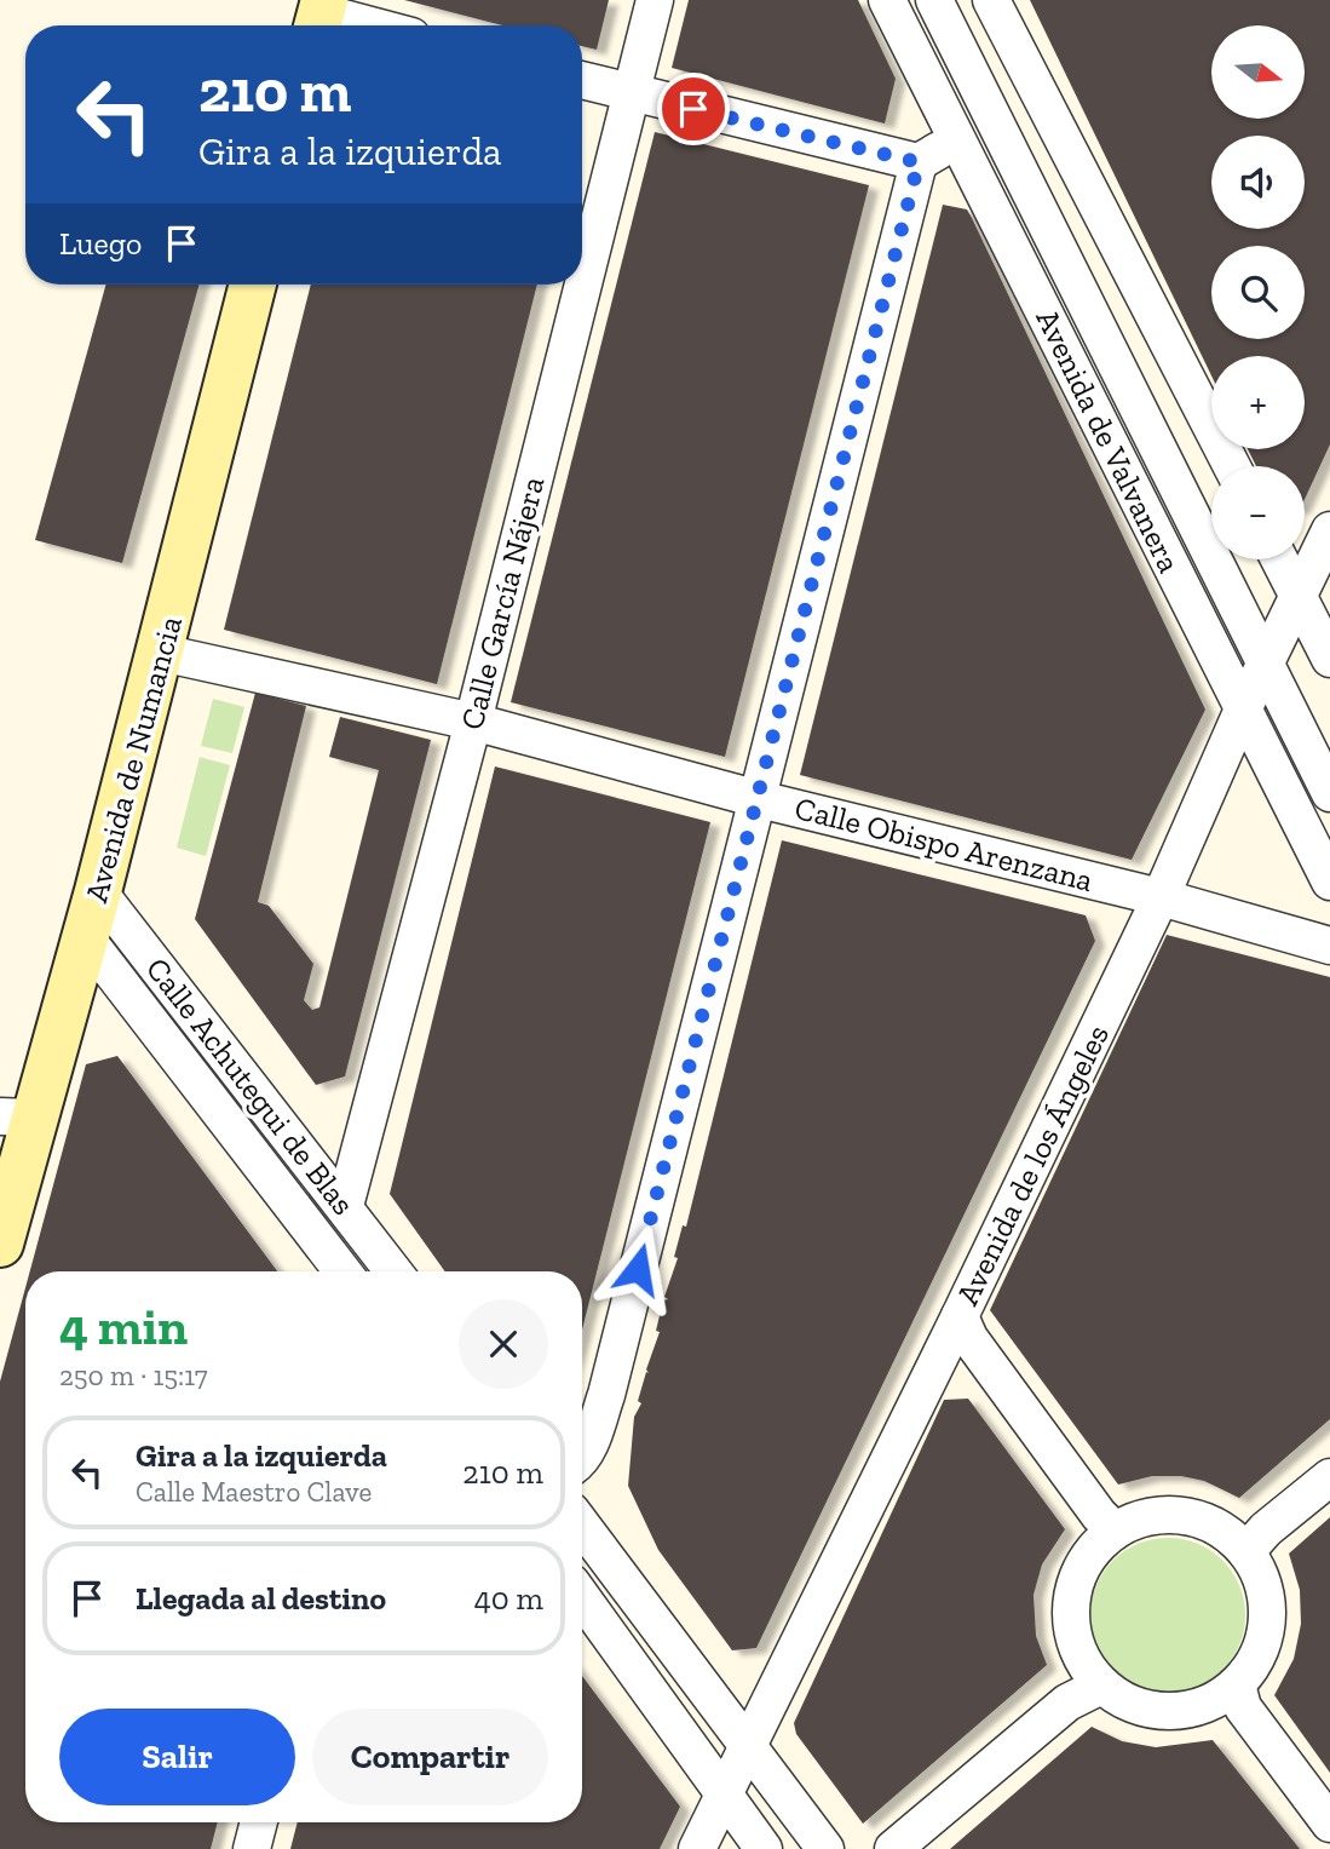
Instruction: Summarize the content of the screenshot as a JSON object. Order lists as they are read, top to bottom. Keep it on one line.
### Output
{"streets":{"street":["Avenida de Valvanera","Calle García Nájera","Avenida de Numancia","Calle Obispo Arenzana","Calle Achutegui de Blas","Avenida de los Ángeles"]},"crossings":[["Avenida de Valvanera","Avenida de los Ángeles"],["Calle García Nájera","Calle Obispo Arenzana"],["Calle García Nájera","Calle Achutegui de Blas"],["Avenida de Numancia","Calle Obispo Arenzana"],["Avenida de Numancia","Calle Achutegui de Blas"],["Calle Obispo Arenzana","Avenida de los Ángeles"]],"north":"right","page":{"map_buttons":["+","−"],"turn":["210 m","Gira a la izquierda"],"then":"Luego","heading":["4 min","250 m · 15:17"],"list":[{"name":"Gira a la izquierda","note":"Calle Maestro Clave","value":"210 m"},{"name":"Llegada al destino","value":"40 m"}],"buttons":["Salir","Compartir"]}}
